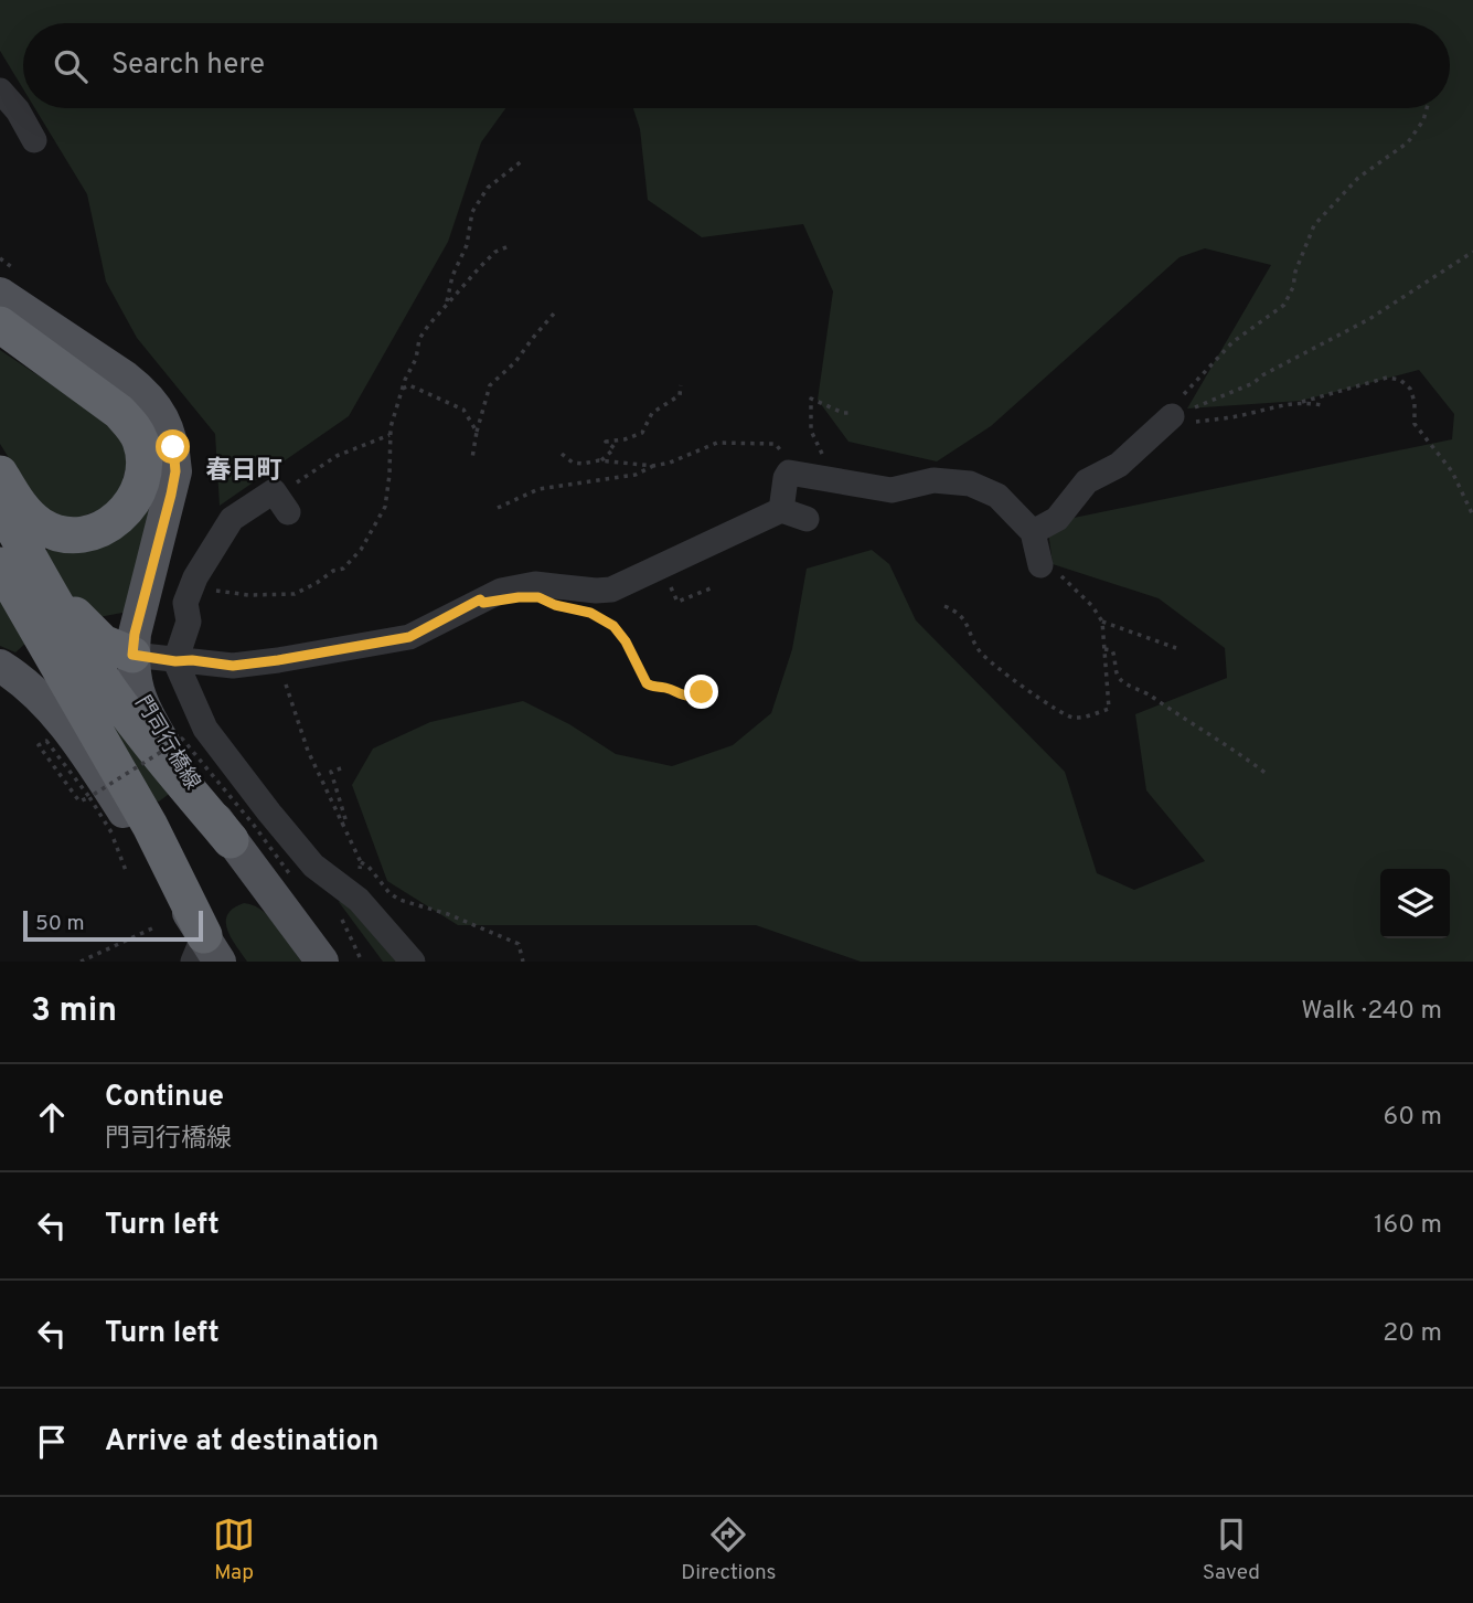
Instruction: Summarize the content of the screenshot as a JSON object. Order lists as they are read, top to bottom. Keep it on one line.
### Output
{"streets":{"main road":["門司行橋線"]},"districts":["春日町"],"scale_bar":"50 m","page":{"search":"Search here","scale":"50 m","heading":["3 min","Walk · 240 m"],"list":[["Continue","門司行橋線","60 m"],["Turn left","160 m"],["Turn left","20 m"],"Arrive at destination"],"nav":["Map","Directions","Saved"]}}
